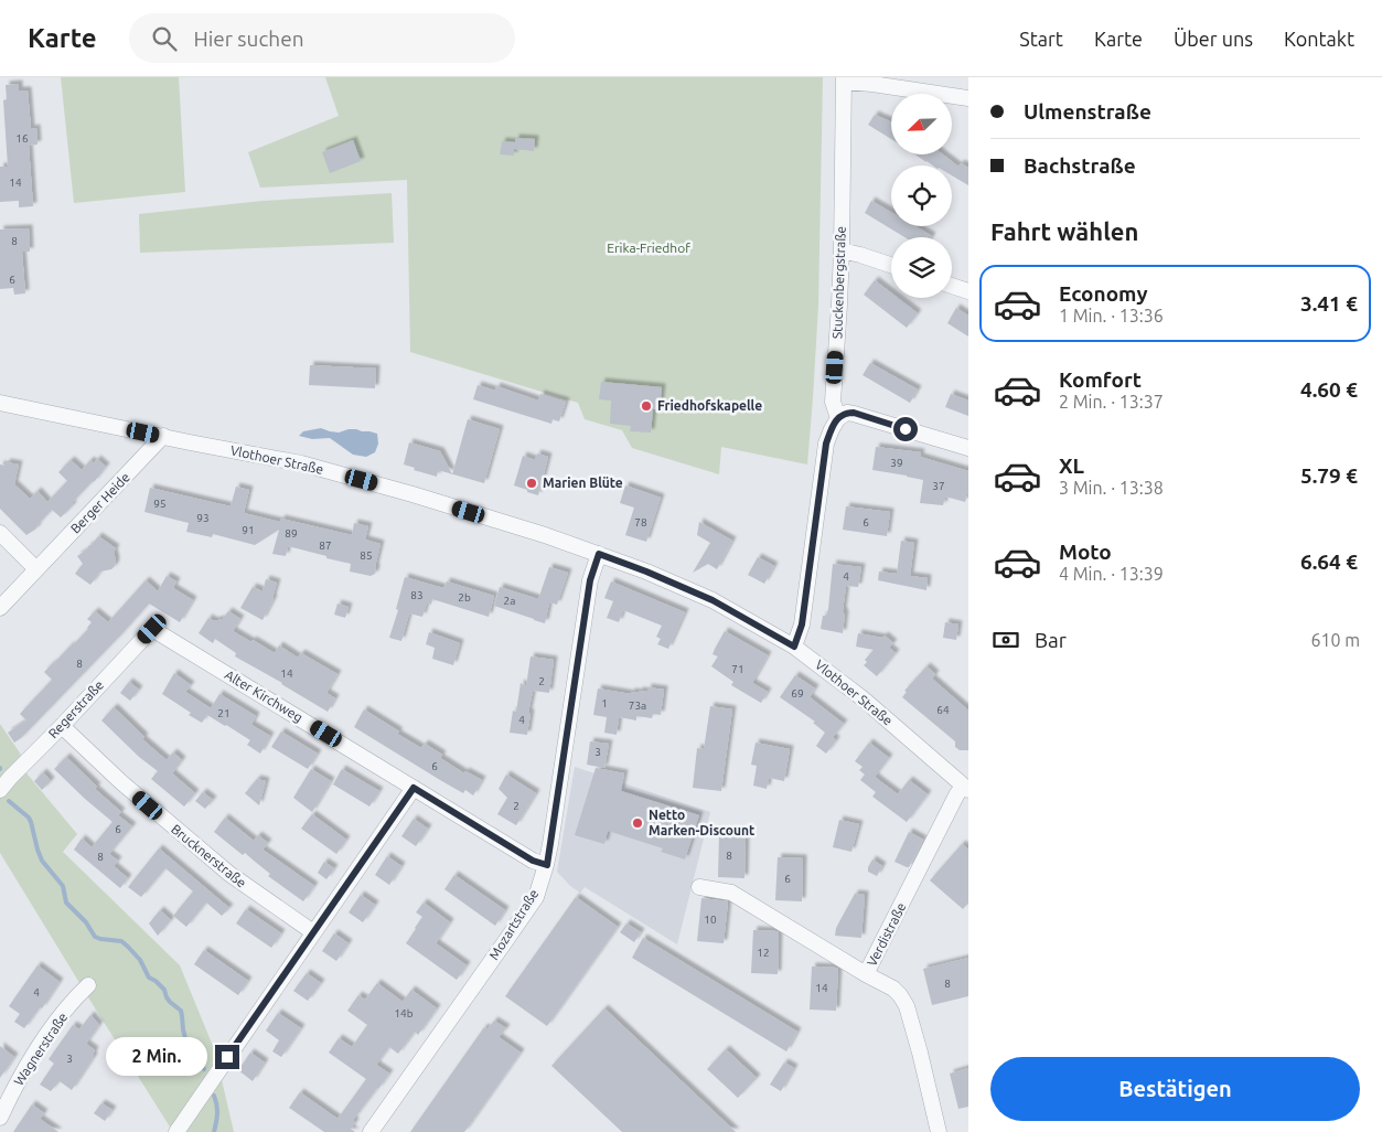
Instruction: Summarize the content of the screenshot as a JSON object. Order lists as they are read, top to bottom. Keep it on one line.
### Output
{"streets":{"street":["Stuckenbergstraße","Vlothoer Straße","Berger Heide","Alter Kirchweg","Regerstraße","Brucknerstraße","Mozartstraße","Verdistraße","Wagnerstraße"]},"crossings":[["Vlothoer Straße","Berger Heide"],["Vlothoer Straße","Mozartstraße"],["Vlothoer Straße","Verdistraße"],["Alter Kirchweg","Regerstraße"],["Alter Kirchweg","Mozartstraße"],["Regerstraße","Brucknerstraße"]],"parks":["Erika-Friedhof"],"places":["Friedhofskapelle","Marien Blüte","Netto Marken-Discount"],"house_numbers":["16","14","8","6","39","37","95","93","78","6","91","89","87","85","4","83","2b","2a","8","71","14","2","69","1","73a","64","21","4","3","6","2","6","8","8","6","10","12","8","14","4","14b","3"],"north":"bottom left","page":{"header":"Karte","search":"Hier suchen","nav":["Start","Karte","Über uns","Kontakt"],"banner":["Ulmenstraße","Bachstraße"],"heading":"Fahrt wählen","list":[{"name":"Economy","note":"1 Min. · 13:36","value":"3.41 €"},{"name":"Komfort","note":"2 Min. · 13:37","value":"4.60 €"},{"name":"XL","note":"3 Min. · 13:38","value":"5.79 €"},{"name":"Moto","note":"4 Min. · 13:39","value":"6.64 €"}],"pay":["Bar","610 m"],"bubble":"2 Min.","buttons":"Bestätigen"}}
